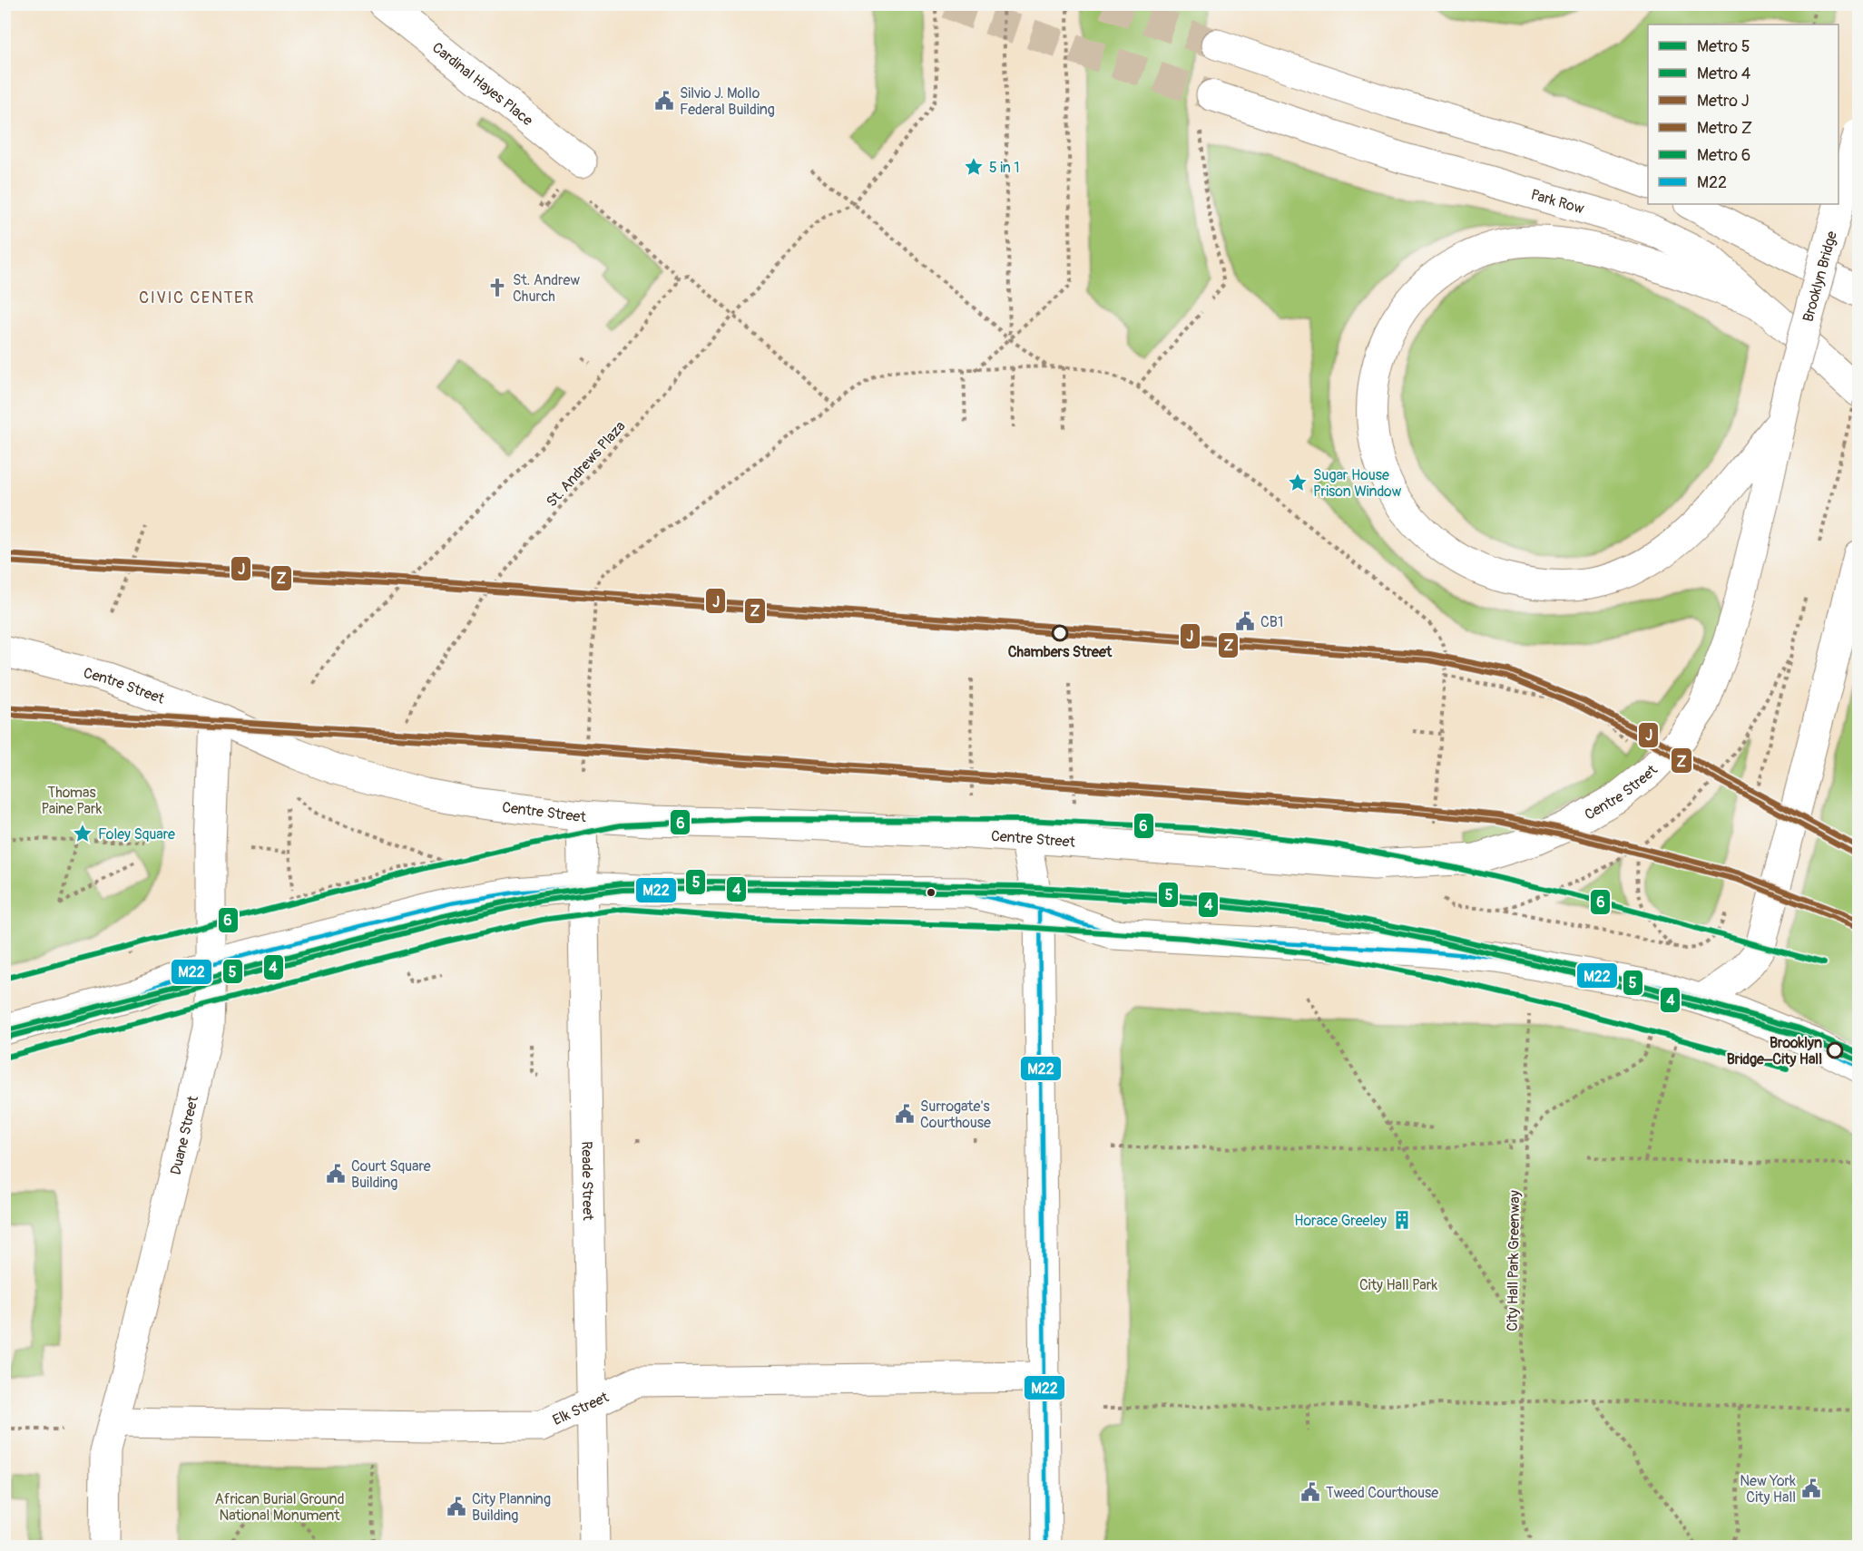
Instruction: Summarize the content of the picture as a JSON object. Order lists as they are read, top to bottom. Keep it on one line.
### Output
{"streets":{"main road":["Cardinal Hayes Place","Park Row","Brooklyn Bridge","Centre Street","Duane Street","Reade Street","Elk Street"],"path":["St. Andrews Plaza","City Hall Park Greenway"]},"crossings":[["Brooklyn Bridge","Centre Street"],["Centre Street","Duane Street"],["Centre Street","Reade Street"],["Duane Street","Elk Street"],["Reade Street","Elk Street"]],"districts":["CIVIC CENTER"],"parks":["Thomas Paine Park","City Hall Park","African Burial Ground National Monument"],"places":{"public building":["Silvio J. Mollo Federal Building","CB1","Surrogate's Courthouse","Court Square Building","New York City Hall","Tweed Courthouse","City Planning Building"],"place":["5 in 1","Sugar House Prison Window","Foley Square"],"church":["St. Andrew Church"],"other":["Chambers Street","Brooklyn Bridge–City Hall"],"building":["Horace Greeley"]},"lines":["metro line J","metro line Z","metro line 6","metro line 5","transit line M22","metro line 4"],"legend":["Metro 5","Metro 4","Metro J","Metro Z","Metro 6","M22"]}
